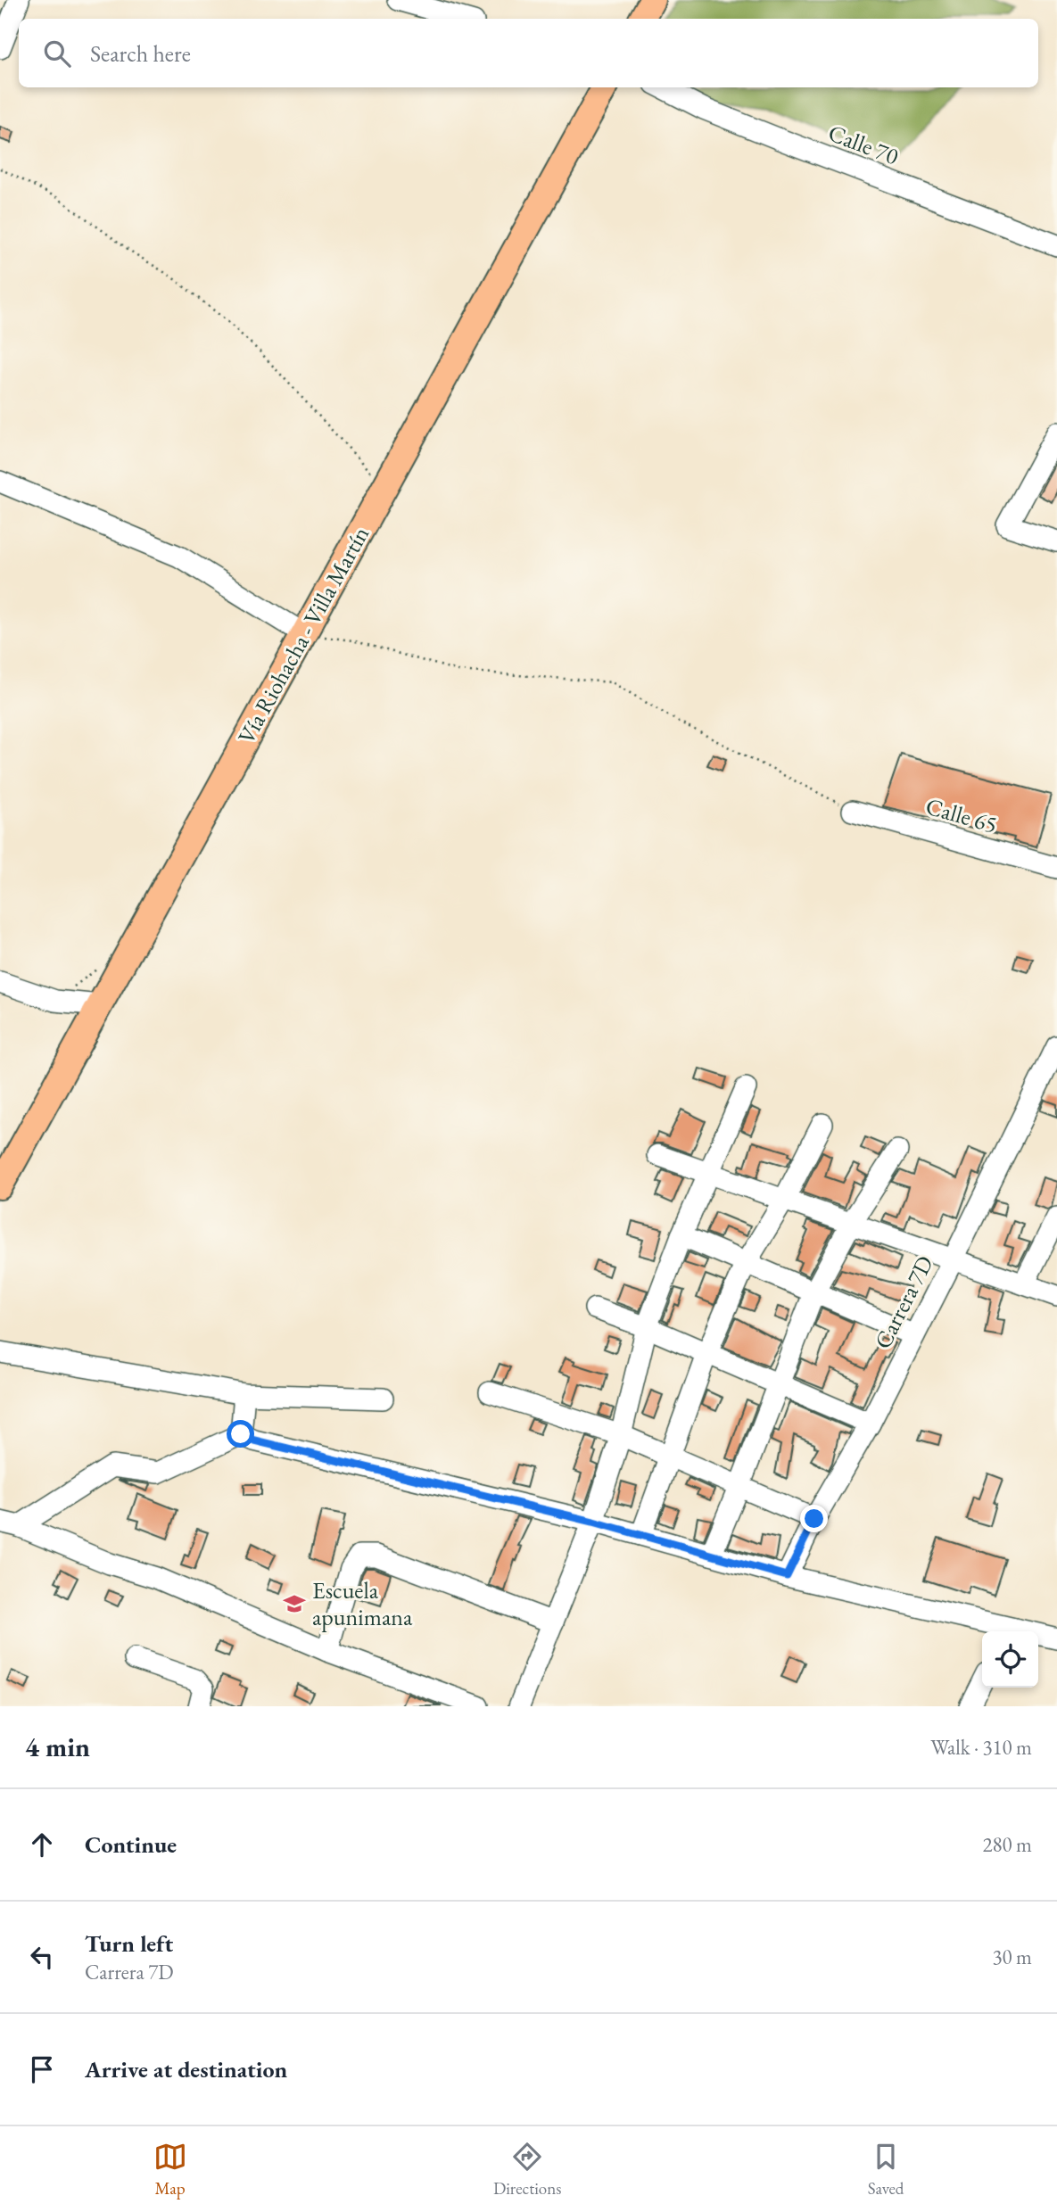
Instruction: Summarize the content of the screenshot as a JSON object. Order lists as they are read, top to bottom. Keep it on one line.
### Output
{"streets":{"main road":["Vía Riohacha - Villa Martín"],"street":["Calle 70","Calle 65","Carrera 7D"]},"places":{"school or university":["Escuela apunimana"]},"page":{"search":"Search here","heading":["4 min","Walk · 310 m"],"list":[["Continue","280 m"],["Turn left","Carrera 7D","30 m"],"Arrive at destination"],"nav":["Map","Directions","Saved"]}}
